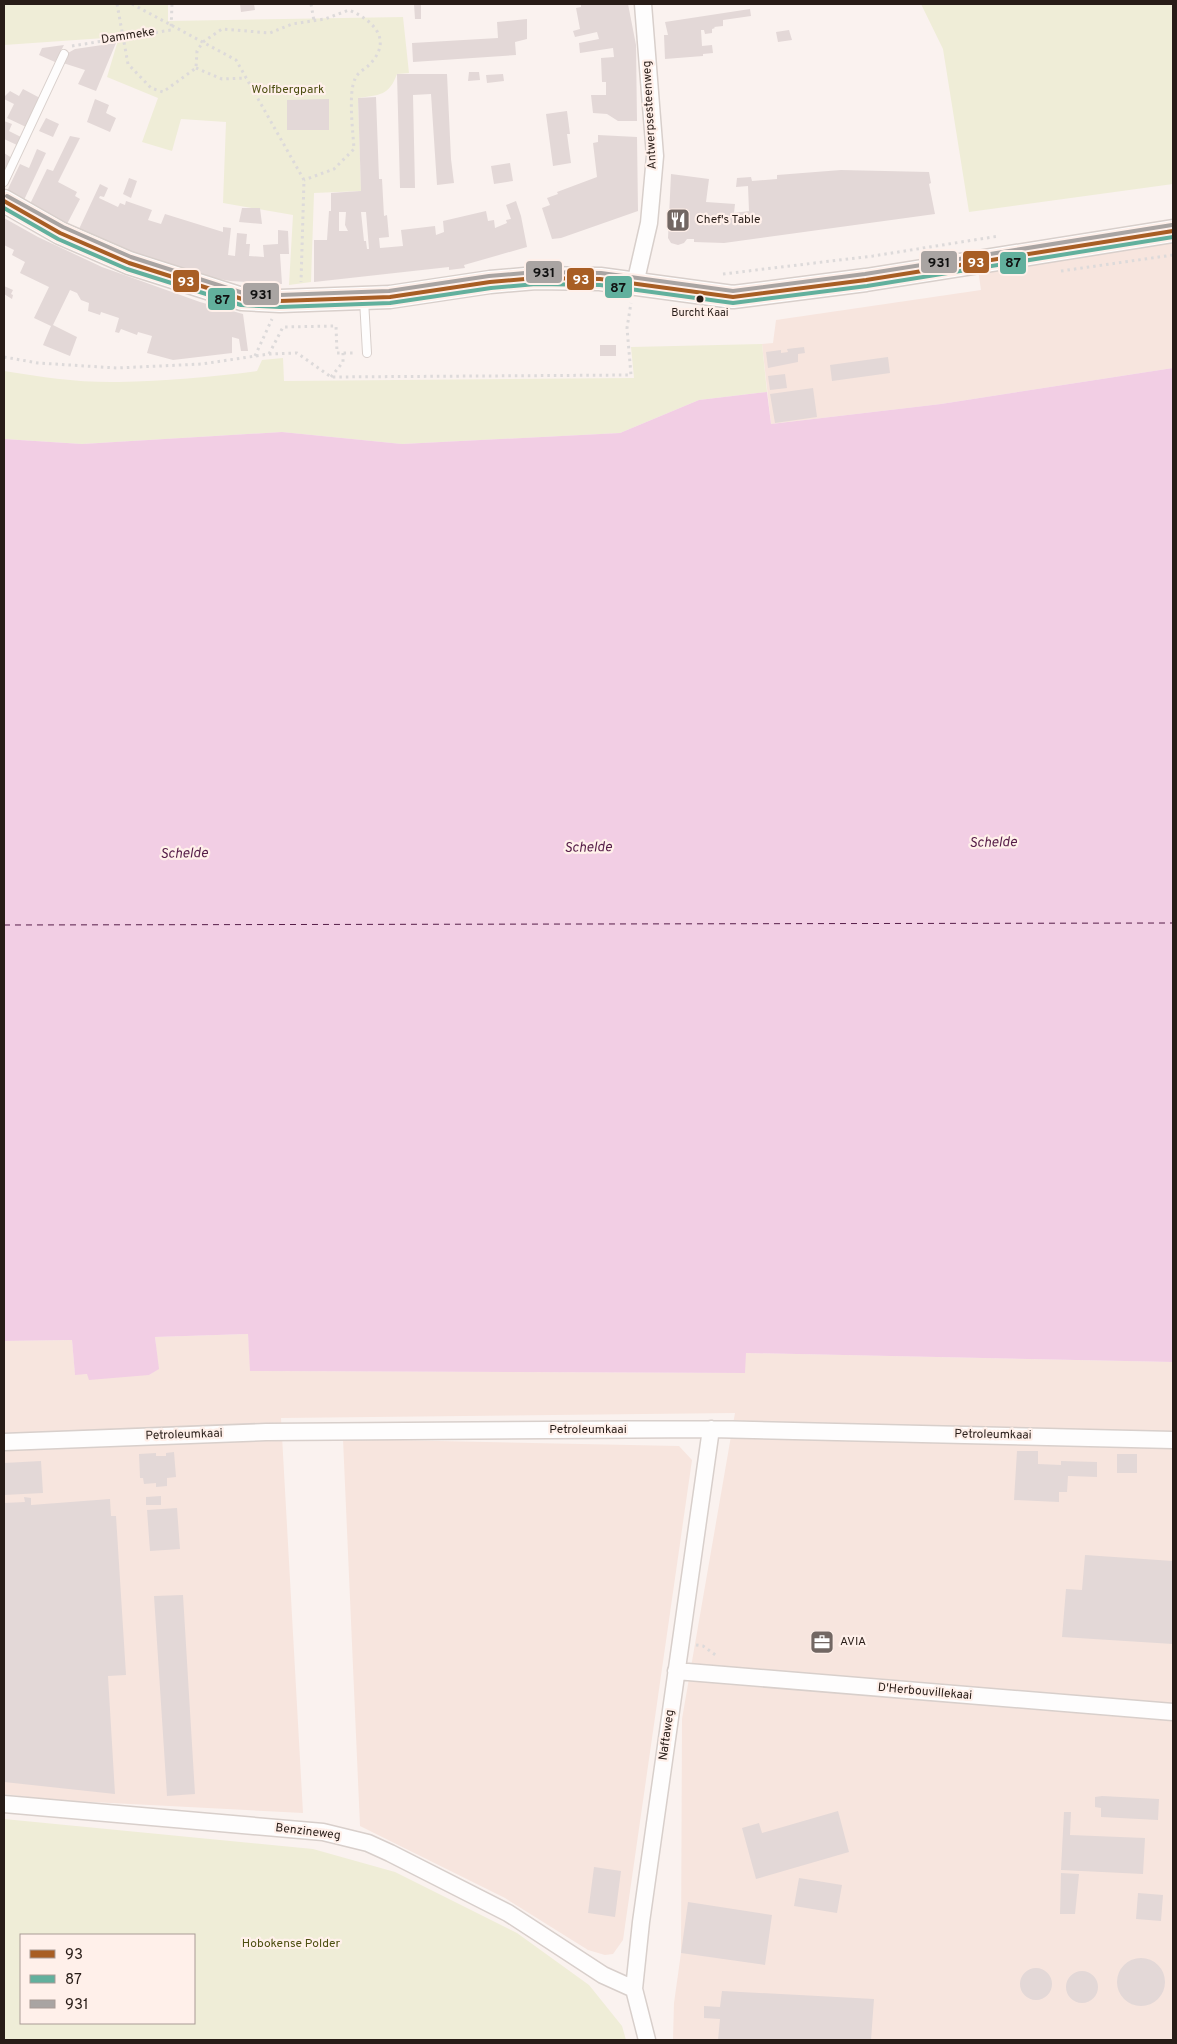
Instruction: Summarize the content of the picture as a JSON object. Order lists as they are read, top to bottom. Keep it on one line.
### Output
{"streets":{"street":["Antwerpsesteenweg","Petroleumkaai","D'Herbouvillekaai","Naftaweg","Benzineweg"],"path":["Dammeke"]},"crossings":[["Petroleumkaai","Naftaweg"],["D'Herbouvillekaai","Naftaweg"],["Naftaweg","Benzineweg"]],"water":["Schelde"],"parks":["Wolfbergpark","Hobokense Polder"],"places":{"restaurant":["Chef's Table"],"other":["Burcht Kaai"],"office":["AVIA"]},"lines":["transit line 931","transit line 93","transit line 87"],"legend":["93","87","931"]}
